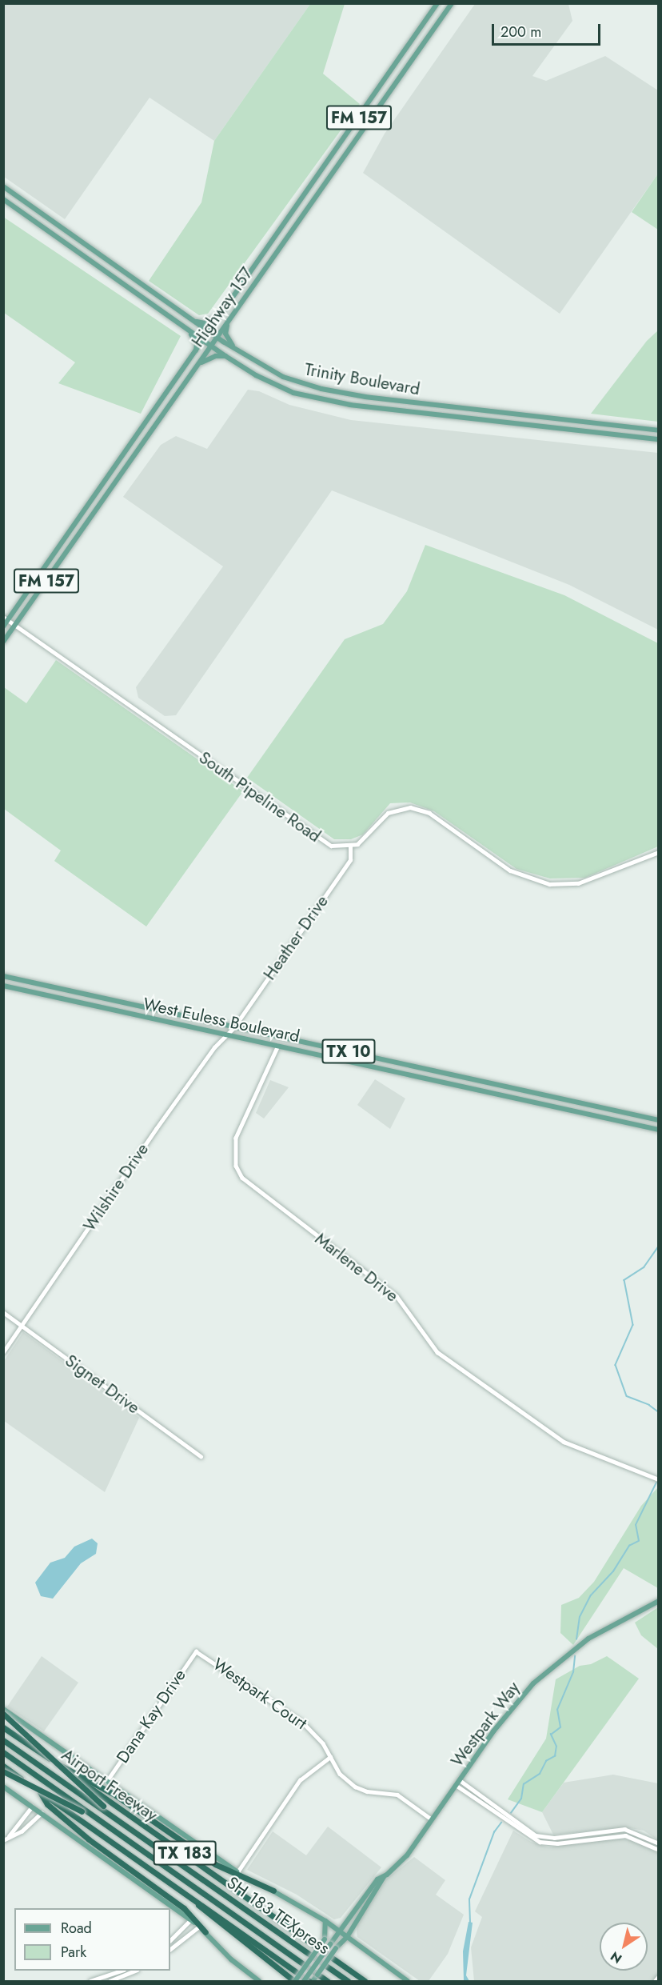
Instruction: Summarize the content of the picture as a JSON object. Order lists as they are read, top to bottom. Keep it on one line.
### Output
{"streets":{"highway":["Airport Freeway","TX 183","SH 183 TEXpress"],"main road":["FM 157","Highway 157","Trinity Boulevard","West Euless Boulevard","TX 10","Westpark Way"],"street":["South Pipeline Road","Heather Drive","Wilshire Drive","Marlene Drive","Signet Drive","Westpark Court","Dana Kay Drive"]},"crossings":[["FM 157","Highway 157"],["FM 157","South Pipeline Road"],["Highway 157","Trinity Boulevard"],["Highway 157","South Pipeline Road"],["South Pipeline Road","Heather Drive"],["Heather Drive","West Euless Boulevard"],["Heather Drive","Wilshire Drive"],["West Euless Boulevard","Wilshire Drive"],["West Euless Boulevard","Marlene Drive"],["Wilshire Drive","Signet Drive"],["Westpark Court","Dana Kay Drive"],["Westpark Court","Westpark Way"]],"legend":["Road","Park"],"scale_bar":"200 m","north":"bottom left"}
